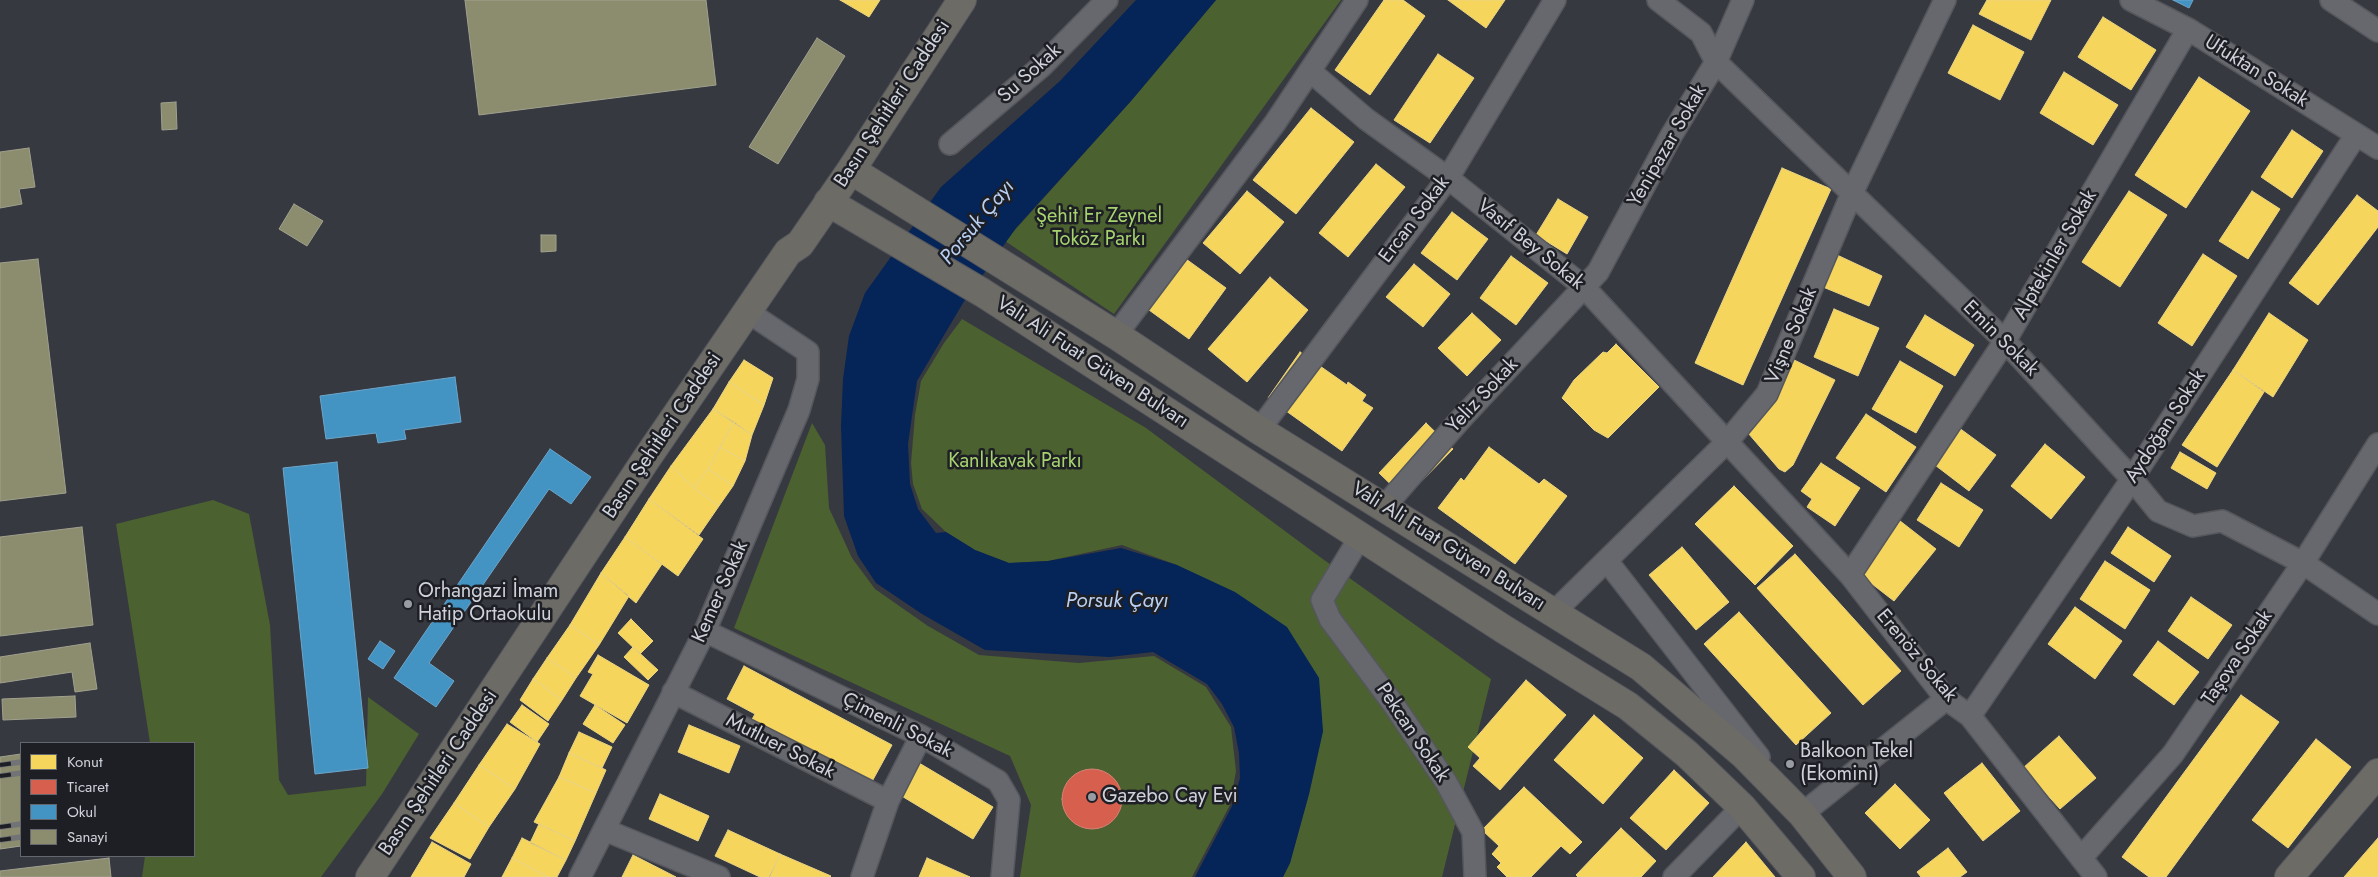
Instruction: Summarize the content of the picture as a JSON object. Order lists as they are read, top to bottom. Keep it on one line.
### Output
{"streets":{"main road":["Basın Şehitleri Caddesi","Vali Ali Fuat Güven Bulvarı"],"street":["Ufuktan Sokak","Su Sokak","Yenipazar Sokak","Ercan Sokak","Vasıf Bey Sokak","Alptekinler Sokak","Vişne Sokak","Emin Sokak","Yeliz Sokak","Aydoğan Sokak","Kemer Sokak","Erenöz Sokak","Taşova Sokak","Çimenli Sokak","Pekcan Sokak","Mutluer Sokak"]},"crossings":[["Ufuktan Sokak","Alptekinler Sokak"],["Ufuktan Sokak","Aydoğan Sokak"],["Basın Şehitleri Caddesi","Vali Ali Fuat Güven Bulvarı"],["Yenipazar Sokak","Vasıf Bey Sokak"],["Yenipazar Sokak","Emin Sokak"],["Yenipazar Sokak","Yeliz Sokak"],["Ercan Sokak","Vasıf Bey Sokak"],["Ercan Sokak","Vali Ali Fuat Güven Bulvarı"],["Vasıf Bey Sokak","Vişne Sokak"],["Vasıf Bey Sokak","Yeliz Sokak"],["Vasıf Bey Sokak","Erenöz Sokak"],["Alptekinler Sokak","Emin Sokak"],["Alptekinler Sokak","Erenöz Sokak"],["Vişne Sokak","Emin Sokak"],["Vişne Sokak","Vali Ali Fuat Güven Bulvarı"],["Vişne Sokak","Erenöz Sokak"],["Emin Sokak","Aydoğan Sokak"],["Emin Sokak","Taşova Sokak"],["Vali Ali Fuat Güven Bulvarı","Yeliz Sokak"],["Vali Ali Fuat Güven Bulvarı","Pekcan Sokak"],["Aydoğan Sokak","Erenöz Sokak"],["Kemer Sokak","Çimenli Sokak"],["Kemer Sokak","Mutluer Sokak"],["Erenöz Sokak","Taşova Sokak"]],"water":["Porsuk Çayı"],"parks":["Şehit Er Zeynel Toköz Parkı","Kanlıkavak Parkı"],"places":["Orhangazi İmam Hatip Ortaokulu","Balkoon Tekel (Ekomini)","Gazebo Cay Evi"],"legend":["Konut","Ticaret","Okul","Sanayi"]}
